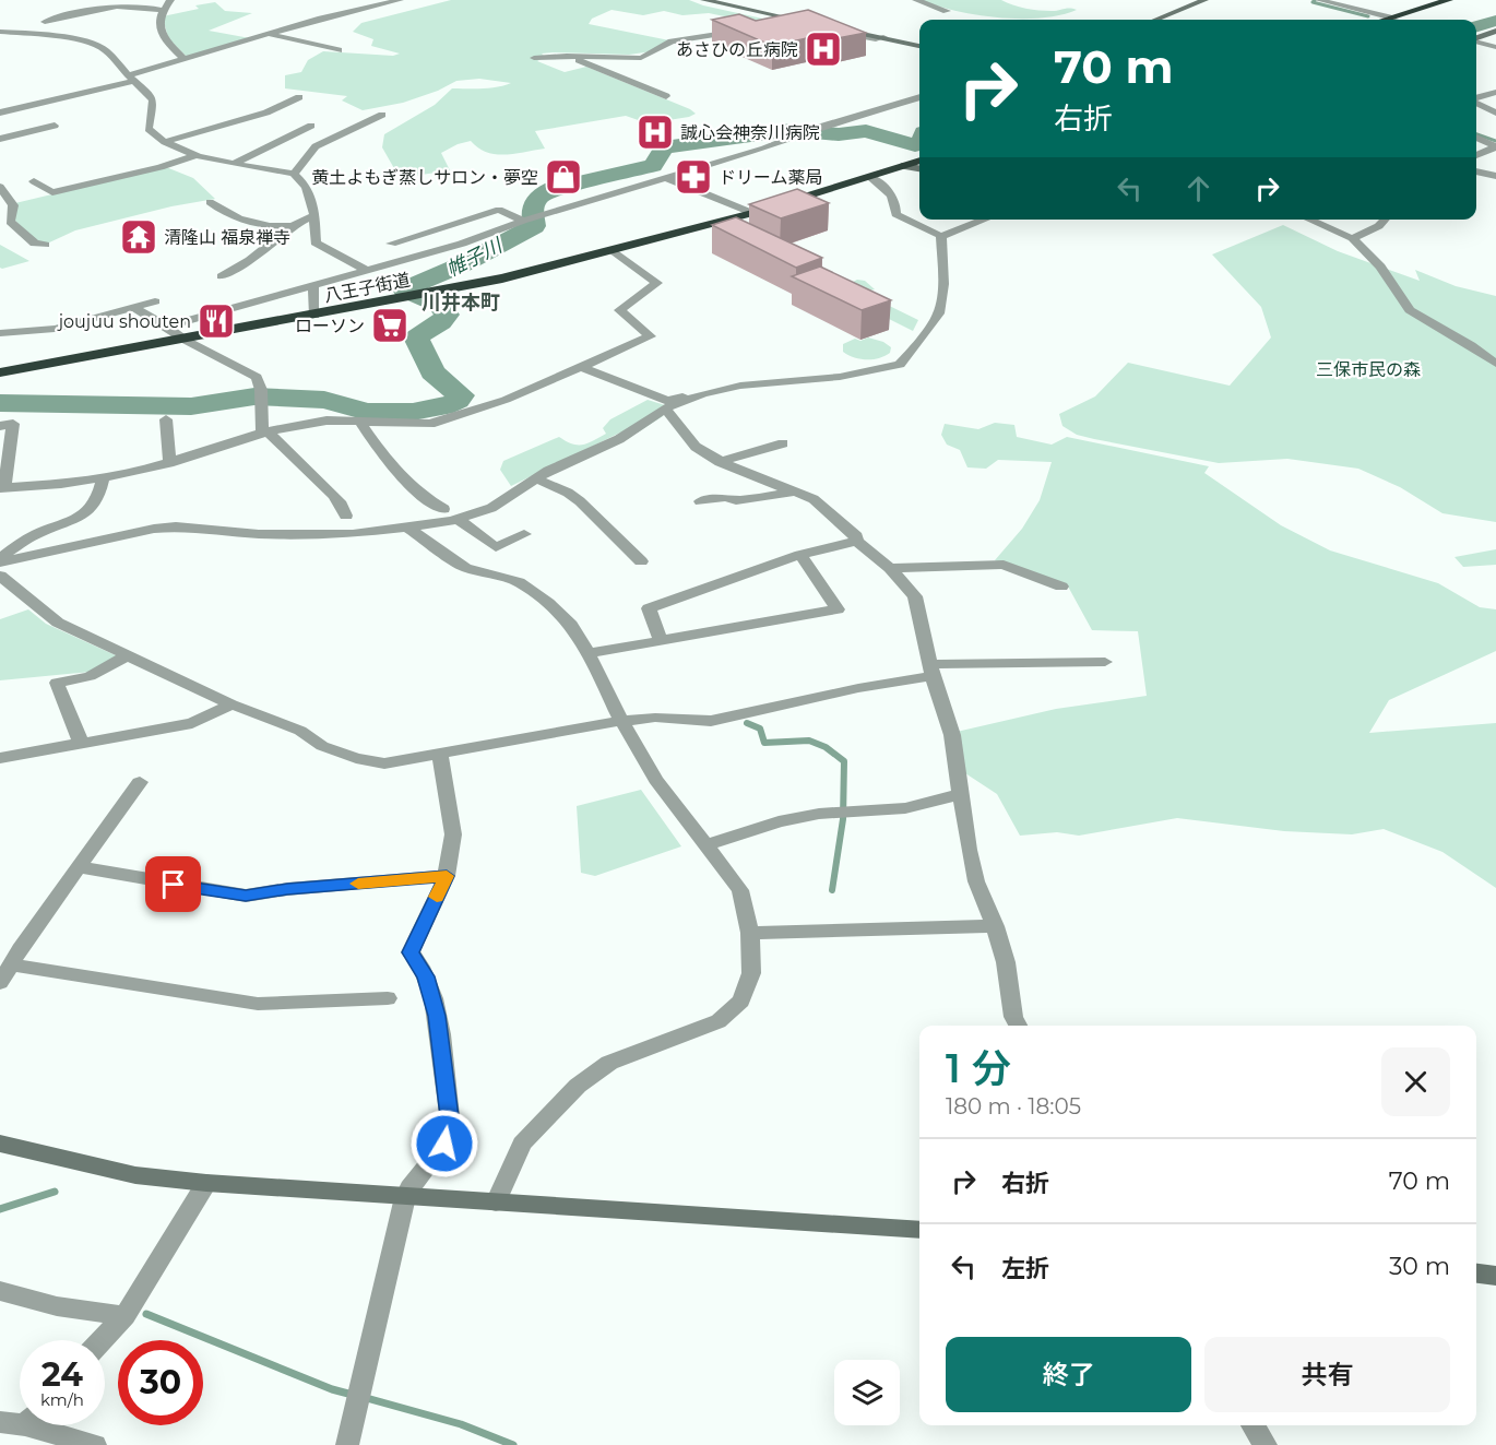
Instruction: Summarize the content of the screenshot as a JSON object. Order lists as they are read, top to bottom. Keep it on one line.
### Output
{"streets":{"highway":["八王子街道"]},"districts":["川井本町"],"water":["帷子川"],"parks":["三保市民の森"],"places":{"hospital":["あさひの丘病院","誠心会神奈川病院"],"shop":["黄土よもぎ蒸しサロン・夢空"],"pharmacy":["ドリーム薬局"],"temple":["清隆山 福泉禅寺"],"restaurant":["joujuu shouten"],"supermarket":["ローソン"]},"page":{"turn":["70 m","右折"],"heading":["1 分","180 m · 18:05"],"list":[{"name":"右折","value":"70 m"},{"name":"左折","value":"30 m"}],"buttons":["終了","共有"],"speed":"24 km/h","limit":"30"}}
